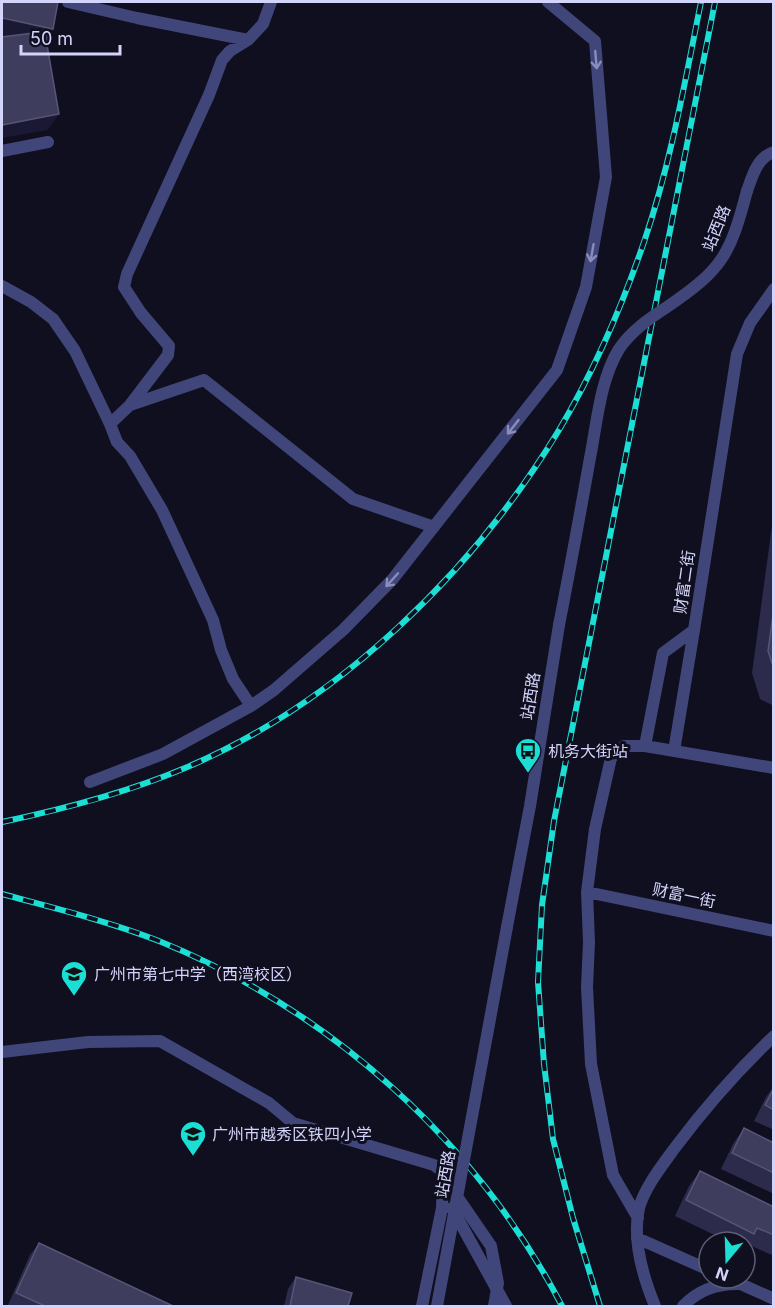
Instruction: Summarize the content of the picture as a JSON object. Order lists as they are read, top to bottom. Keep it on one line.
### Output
{"streets":{"street":["站西路","财富二街","财富一街"]},"places":{"bus stop":["机务大街站"],"school or university":["广州市第七中学（西湾校区）","广州市越秀区铁四小学"]},"scale_bar":"50 m","north":"bottom"}
